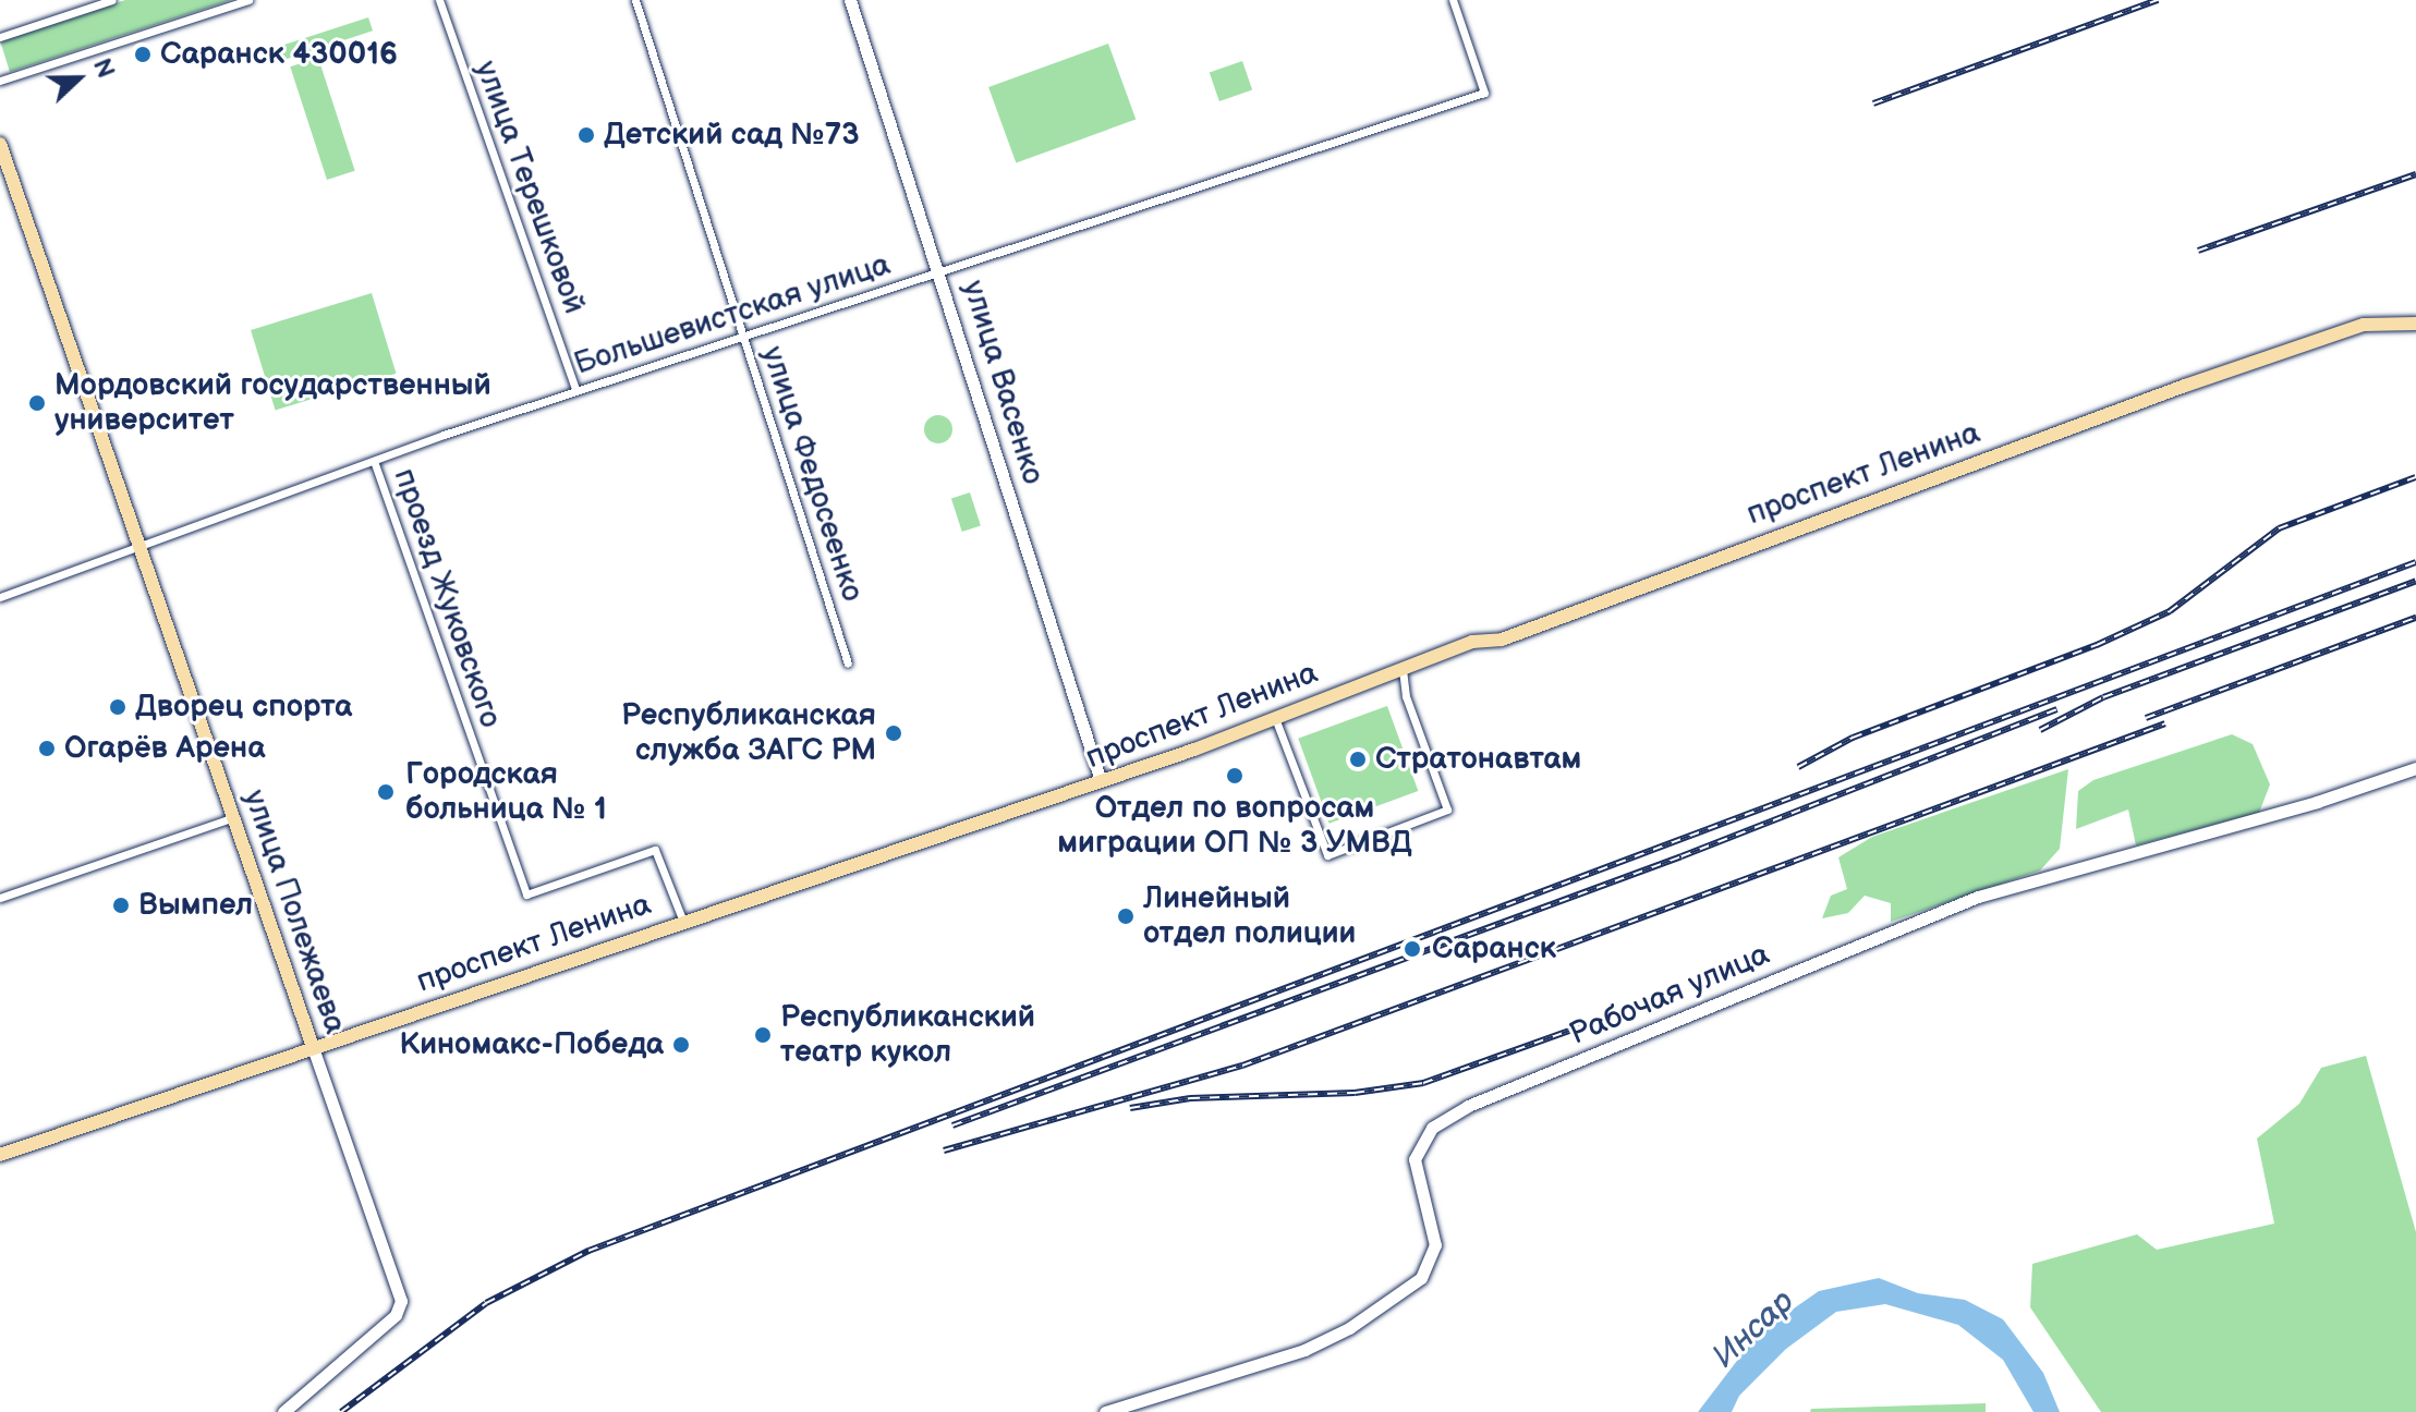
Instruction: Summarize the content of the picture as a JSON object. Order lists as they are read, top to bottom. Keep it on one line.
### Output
{"streets":{"main road":["проспект Ленина","улица Полежаева"],"street":["улица Терешковой","Большевистская улица","улица Васенко","улица Федосеенко","проезд Жуковского","Рабочая улица"]},"crossings":[["улица Терешковой","Большевистская улица"],["Большевистская улица","улица Васенко"],["Большевистская улица","улица Федосеенко"],["Большевистская улица","проезд Жуковского"],["Большевистская улица","улица Полежаева"],["улица Васенко","проспект Ленина"],["проспект Ленина","проезд Жуковского"],["проспект Ленина","улица Полежаева"]],"water":["Инсар"],"places":["Саранск 430016","Детский сад №73","Мордовский государственный университет","Дворец cпорта","Республиканская служба ЗАГС РМ","Огарёв Арена","Стратонавтам","Отдел по вопросам миграции ОП № 3 УМВД","Городская больница № 1","Вымпел","Линейный отдел полиции","Саранск","Республиканский театр кукол","Киномакс-Победа"],"north":"right"}
